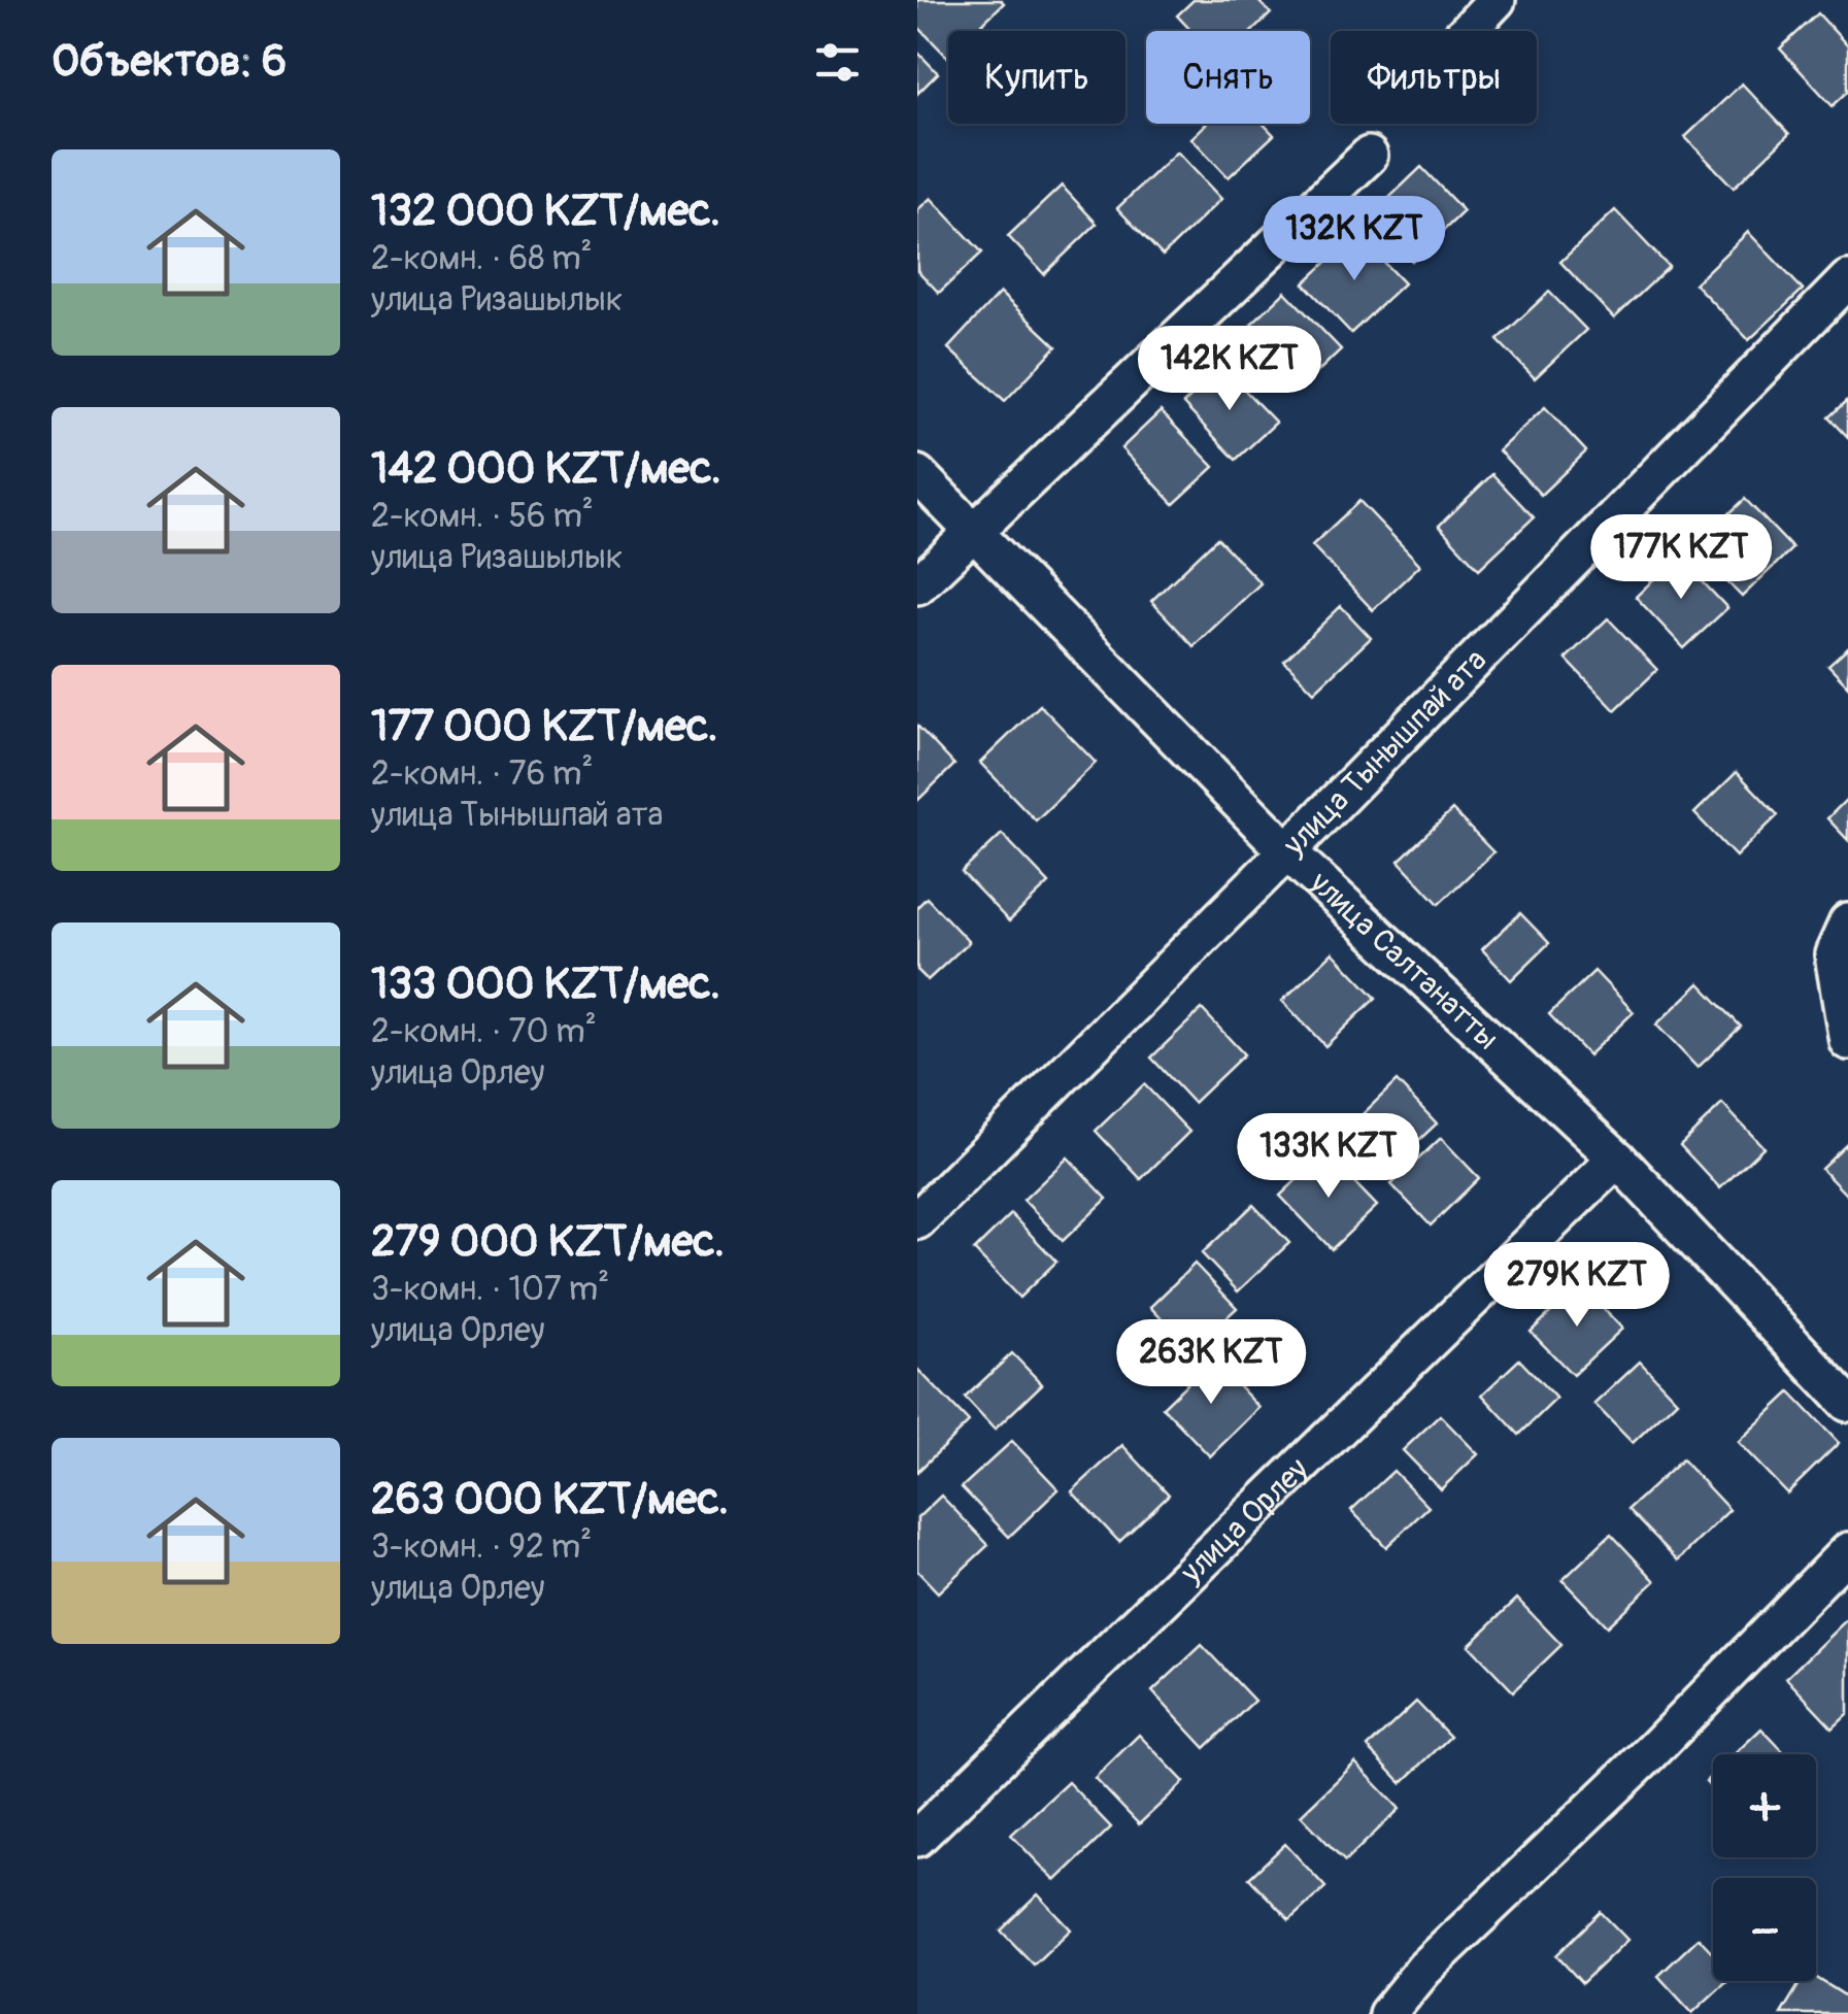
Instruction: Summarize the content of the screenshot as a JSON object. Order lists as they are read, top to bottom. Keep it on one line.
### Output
{"streets":{"street":["улица Тынышпай ата","улица Салтанатты","улица Орлеу"]},"crossings":[["улица Тынышпай ата","улица Салтанатты"],["улица Салтанатты","улица Орлеу"]],"page":{"heading":"Объектов: 6","chip":["Купить","Снять","Фильтры"],"list":[{"name":"132 000 KZT/мес.","note":"2-комн. · 68 m² · улица Ризашылык"},{"name":"142 000 KZT/мес.","note":"2-комн. · 56 m² · улица Ризашылык"},{"name":"177 000 KZT/мес.","note":"2-комн. · 76 m² · улица Тынышпай ата"},{"name":"133 000 KZT/мес.","note":"2-комн. · 70 m² · улица Орлеу"},{"name":"279 000 KZT/мес.","note":"3-комн. · 107 m² · улица Орлеу"},{"name":"263 000 KZT/мес.","note":"3-комн. · 92 m² · улица Орлеу"}],"price":["132K KZT","142K KZT","177K KZT","133K KZT","279K KZT","263K KZT"],"map_buttons":["+","−"]}}
